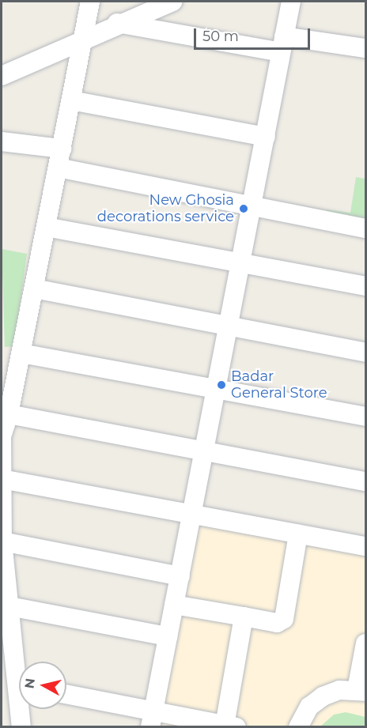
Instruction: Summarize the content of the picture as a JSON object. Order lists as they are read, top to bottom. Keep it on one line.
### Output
{"places":["New Ghosia decorations service","Badar General Store"],"scale_bar":"50 m","north":"left"}
